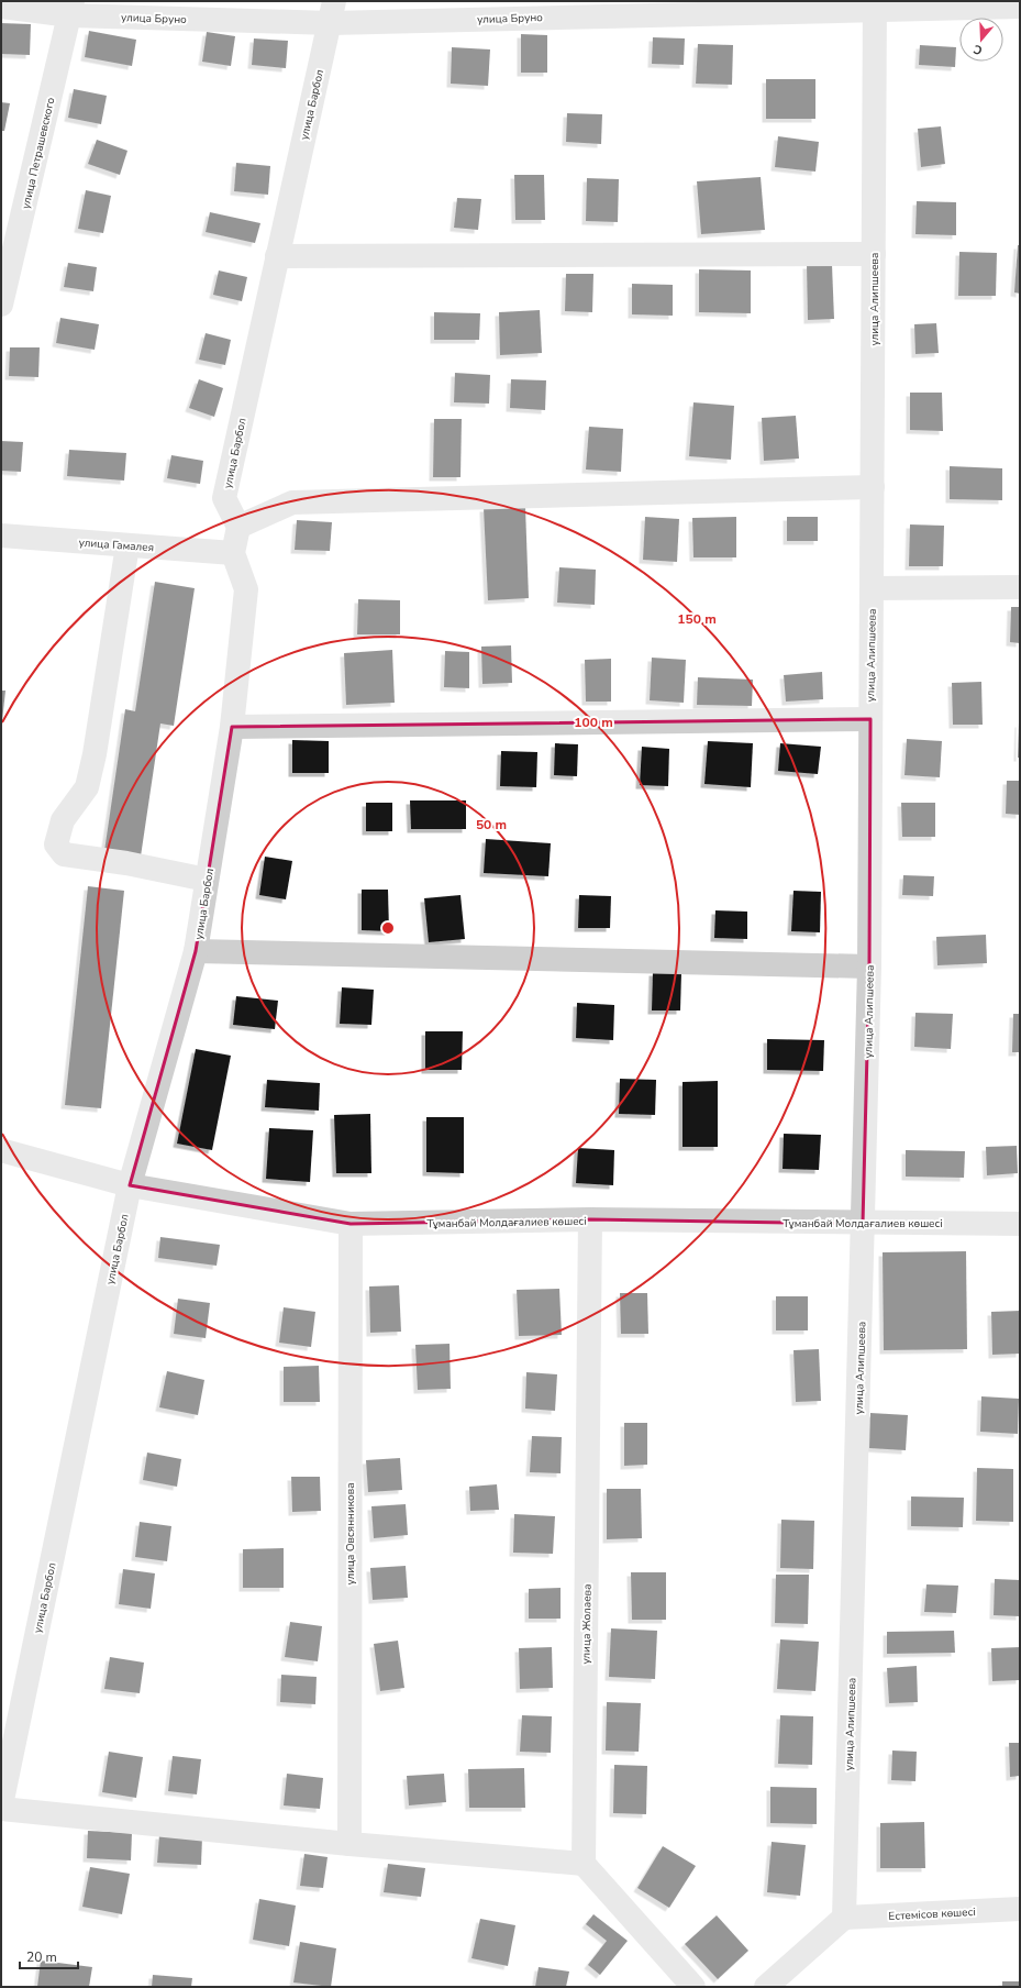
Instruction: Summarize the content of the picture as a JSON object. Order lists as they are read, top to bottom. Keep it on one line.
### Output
{"streets":{"street":["улица Бруно","улица Барбол","улица Петрашевского","улица Алипшеева","улица Гамалея","Тұманбай Молдағалиев көшесі","улица Овсянникова","улица Жолаева","Естемісов көшесі"]},"crossings":[["улица Бруно","улица Барбол"],["улица Бруно","улица Петрашевского"],["улица Бруно","улица Алипшеева"],["улица Барбол","улица Гамалея"],["улица Барбол","Тұманбай Молдағалиев көшесі"],["улица Алипшеева","Тұманбай Молдағалиев көшесі"],["улица Алипшеева","Естемісов көшесі"],["Тұманбай Молдағалиев көшесі","улица Овсянникова"],["Тұманбай Молдағалиев көшесі","улица Жолаева"]],"scale_bar":"20 m","north":"bottom","rings":["150 m","100 m","50 m"]}
